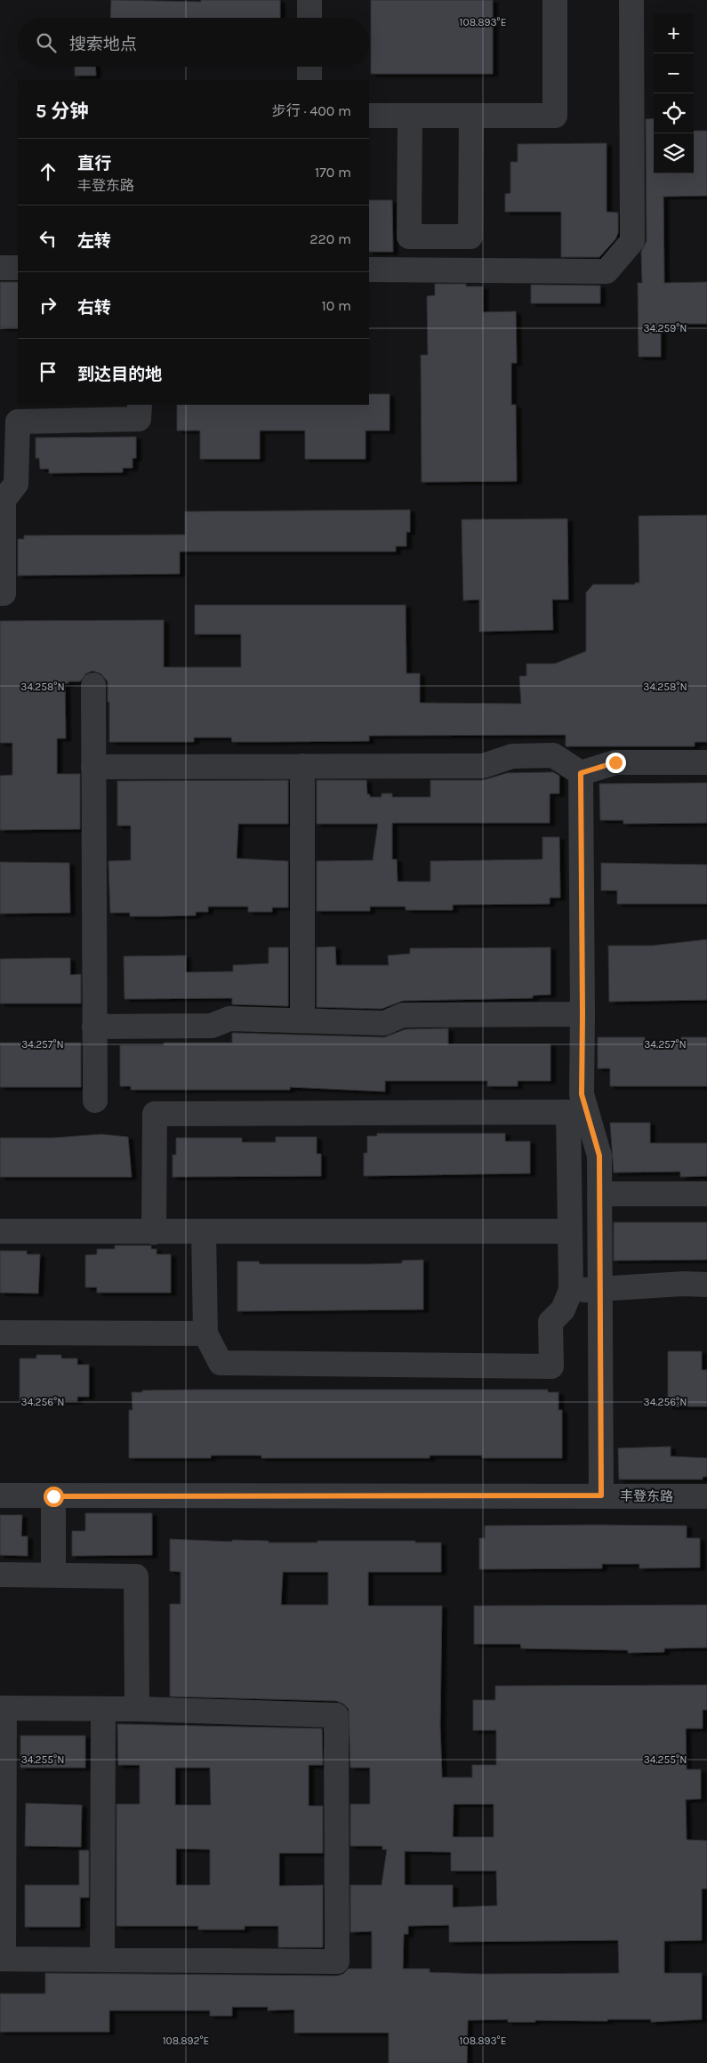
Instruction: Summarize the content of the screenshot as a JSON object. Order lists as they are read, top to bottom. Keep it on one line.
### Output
{"streets":{"street":["丰登东路"]},"page":{"map_buttons":["+","−"],"search":"搜索地点","heading":["5 分钟","步行 · 400 m"],"list":[["直行","丰登东路","170 m"],["左转","220 m"],["右转","10 m"],"到达目的地"]},"coordinates":["108.893°E","34.259°N","34.258°N","34.257°N","34.256°N","34.255°N","108.892°E"]}
